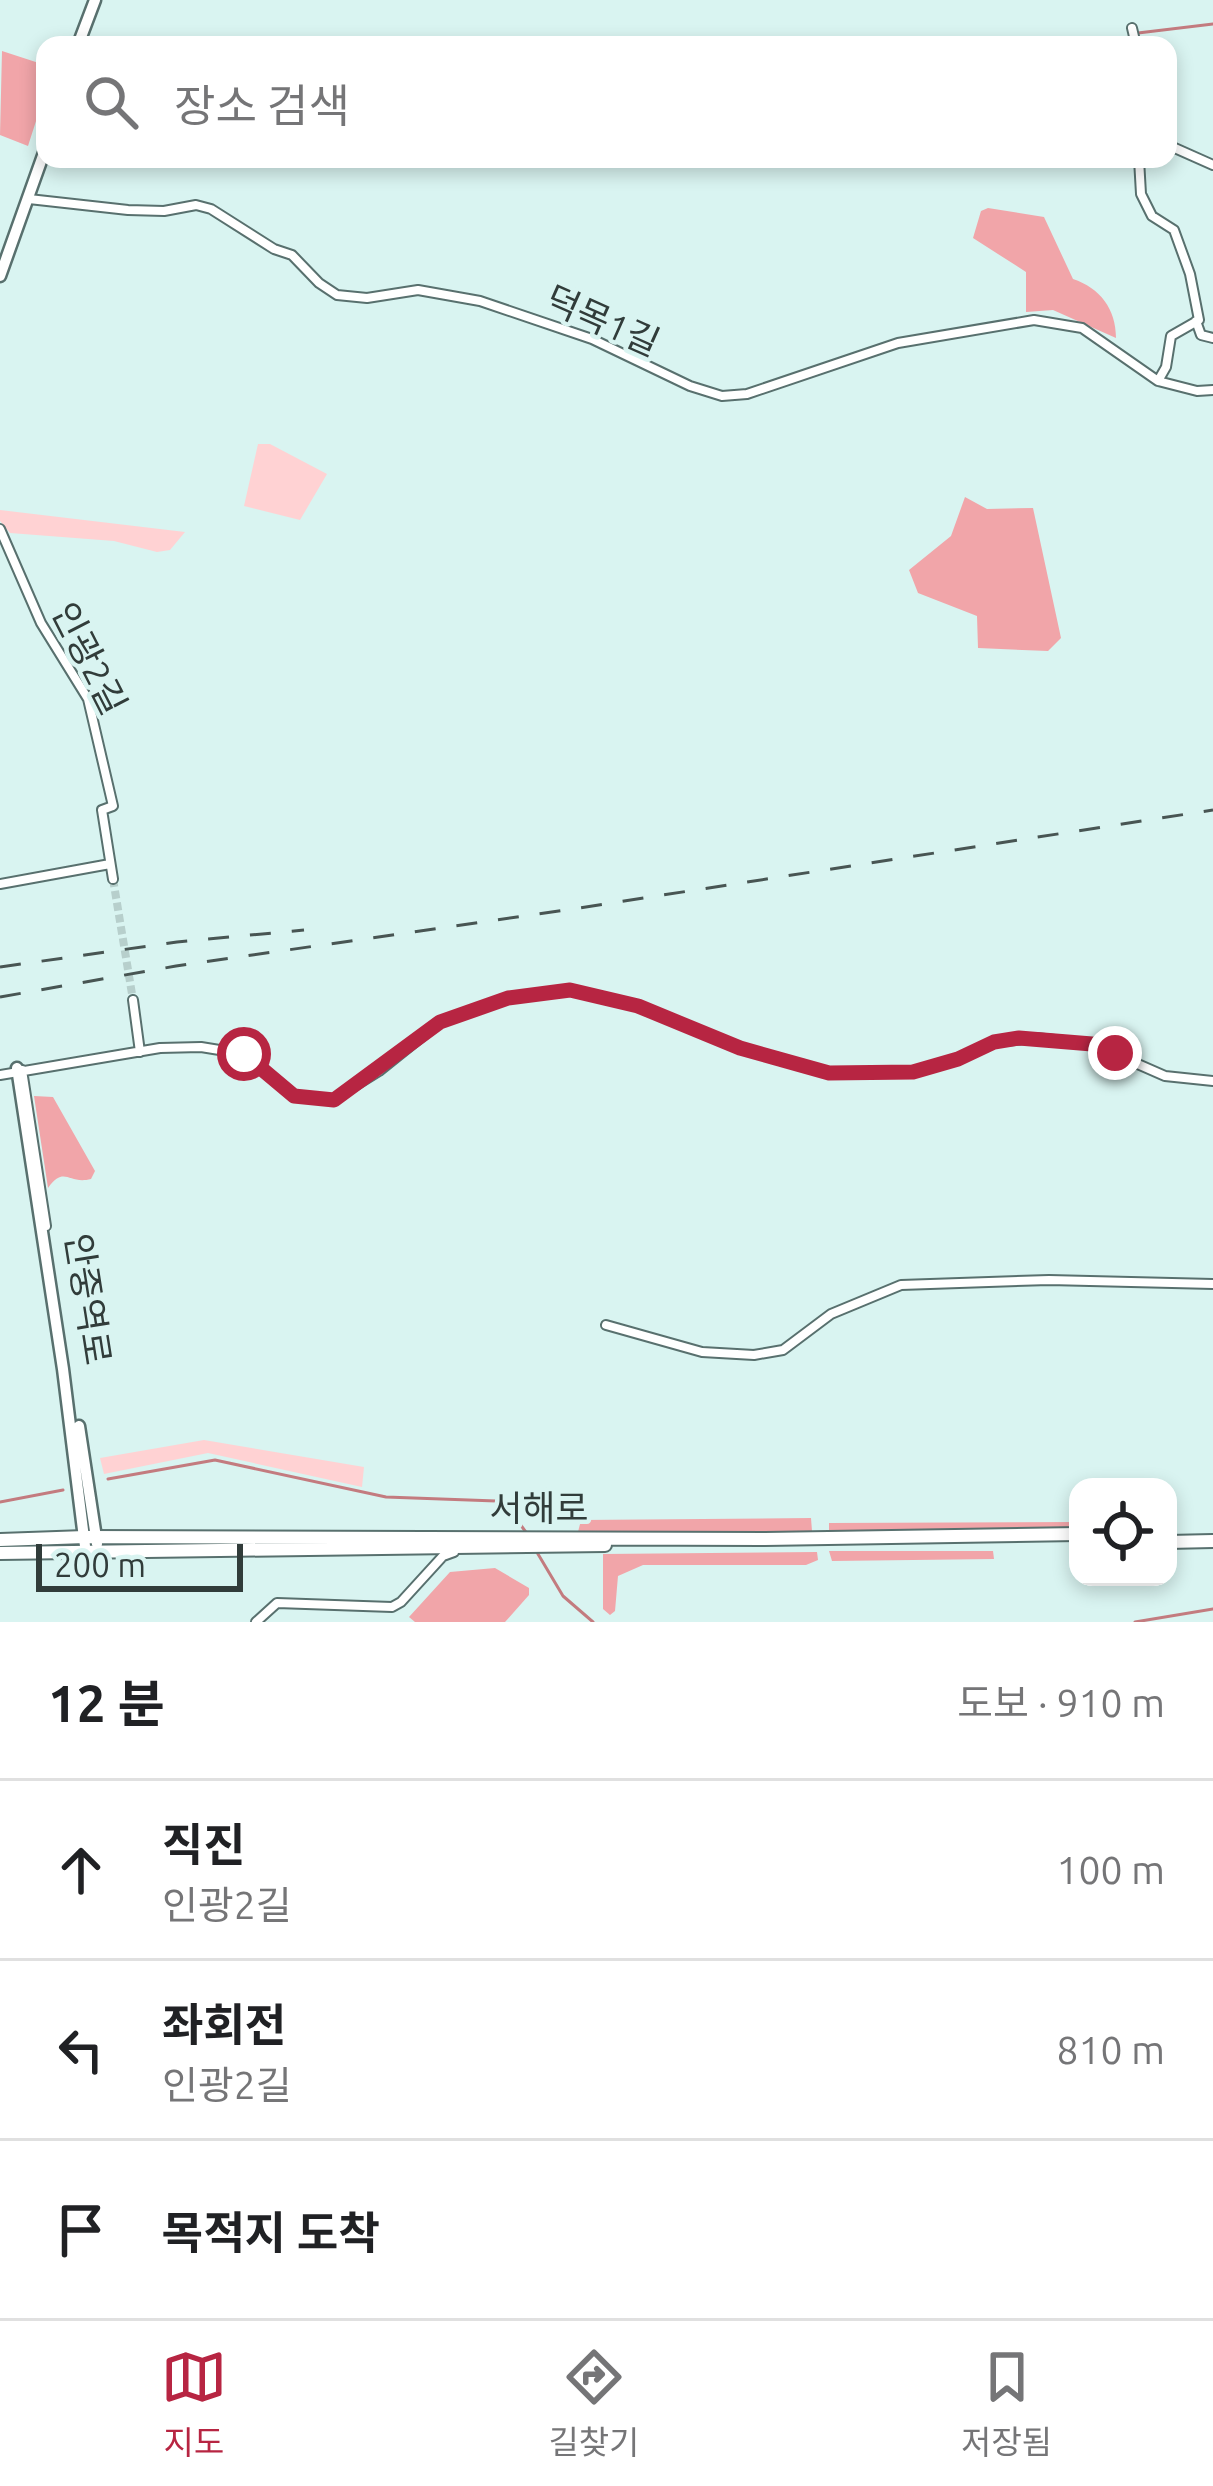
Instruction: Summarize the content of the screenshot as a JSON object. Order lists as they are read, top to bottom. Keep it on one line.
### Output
{"streets":{"main road":["서해로"],"street":["덕목1길","인광2길","안중역로"]},"crossings":[["안중역로","서해로"]],"scale_bar":"200 m","page":{"search":"장소 검색","scale":"200 m","heading":["12 분","도보 · 910 m"],"list":[["직진","인광2길","100 m"],["좌회전","인광2길","810 m"],"목적지 도착"],"nav":["지도","길찾기","저장됨"]}}
